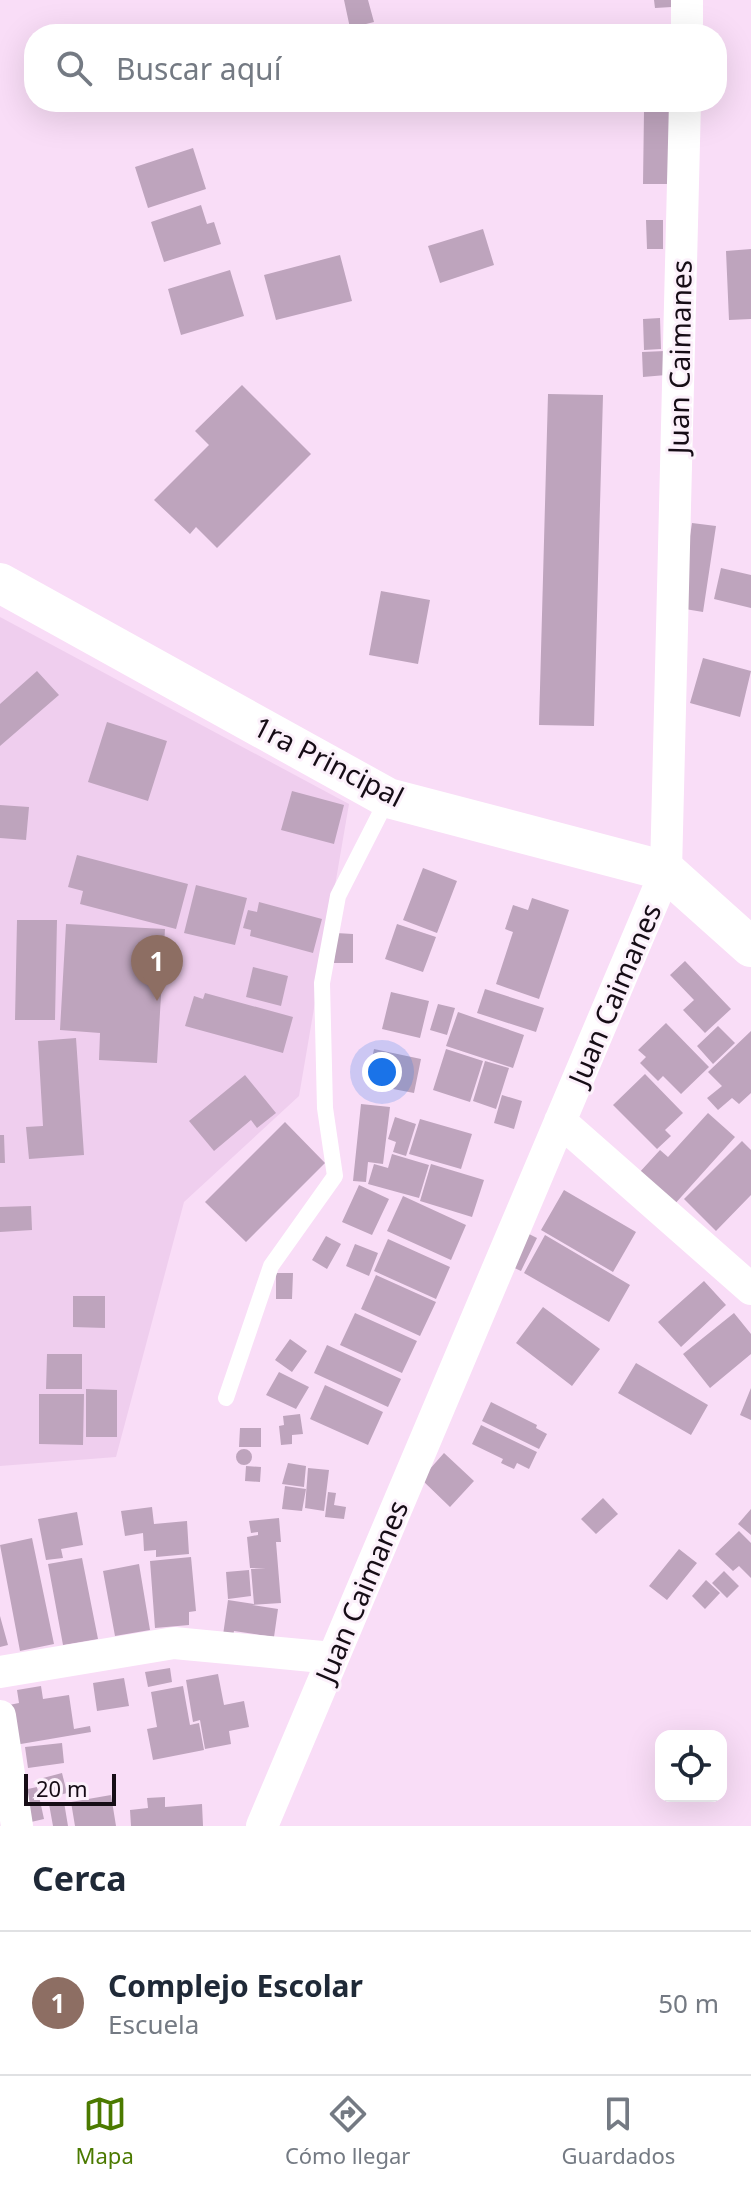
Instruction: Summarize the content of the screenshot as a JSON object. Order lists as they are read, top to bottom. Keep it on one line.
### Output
{"streets":{"street":["Juan Caimanes","1ra Principal"]},"crossings":[["Juan Caimanes","1ra Principal"]],"scale_bar":"20 m","page":{"search":"Buscar aquí","pins":"1","scale":"20 m","heading":"Cerca","list":[{"mark":"1","name":"Complejo Escolar","note":"Escuela","value":"50 m"}],"nav":["Mapa","Cómo llegar","Guardados"]}}
